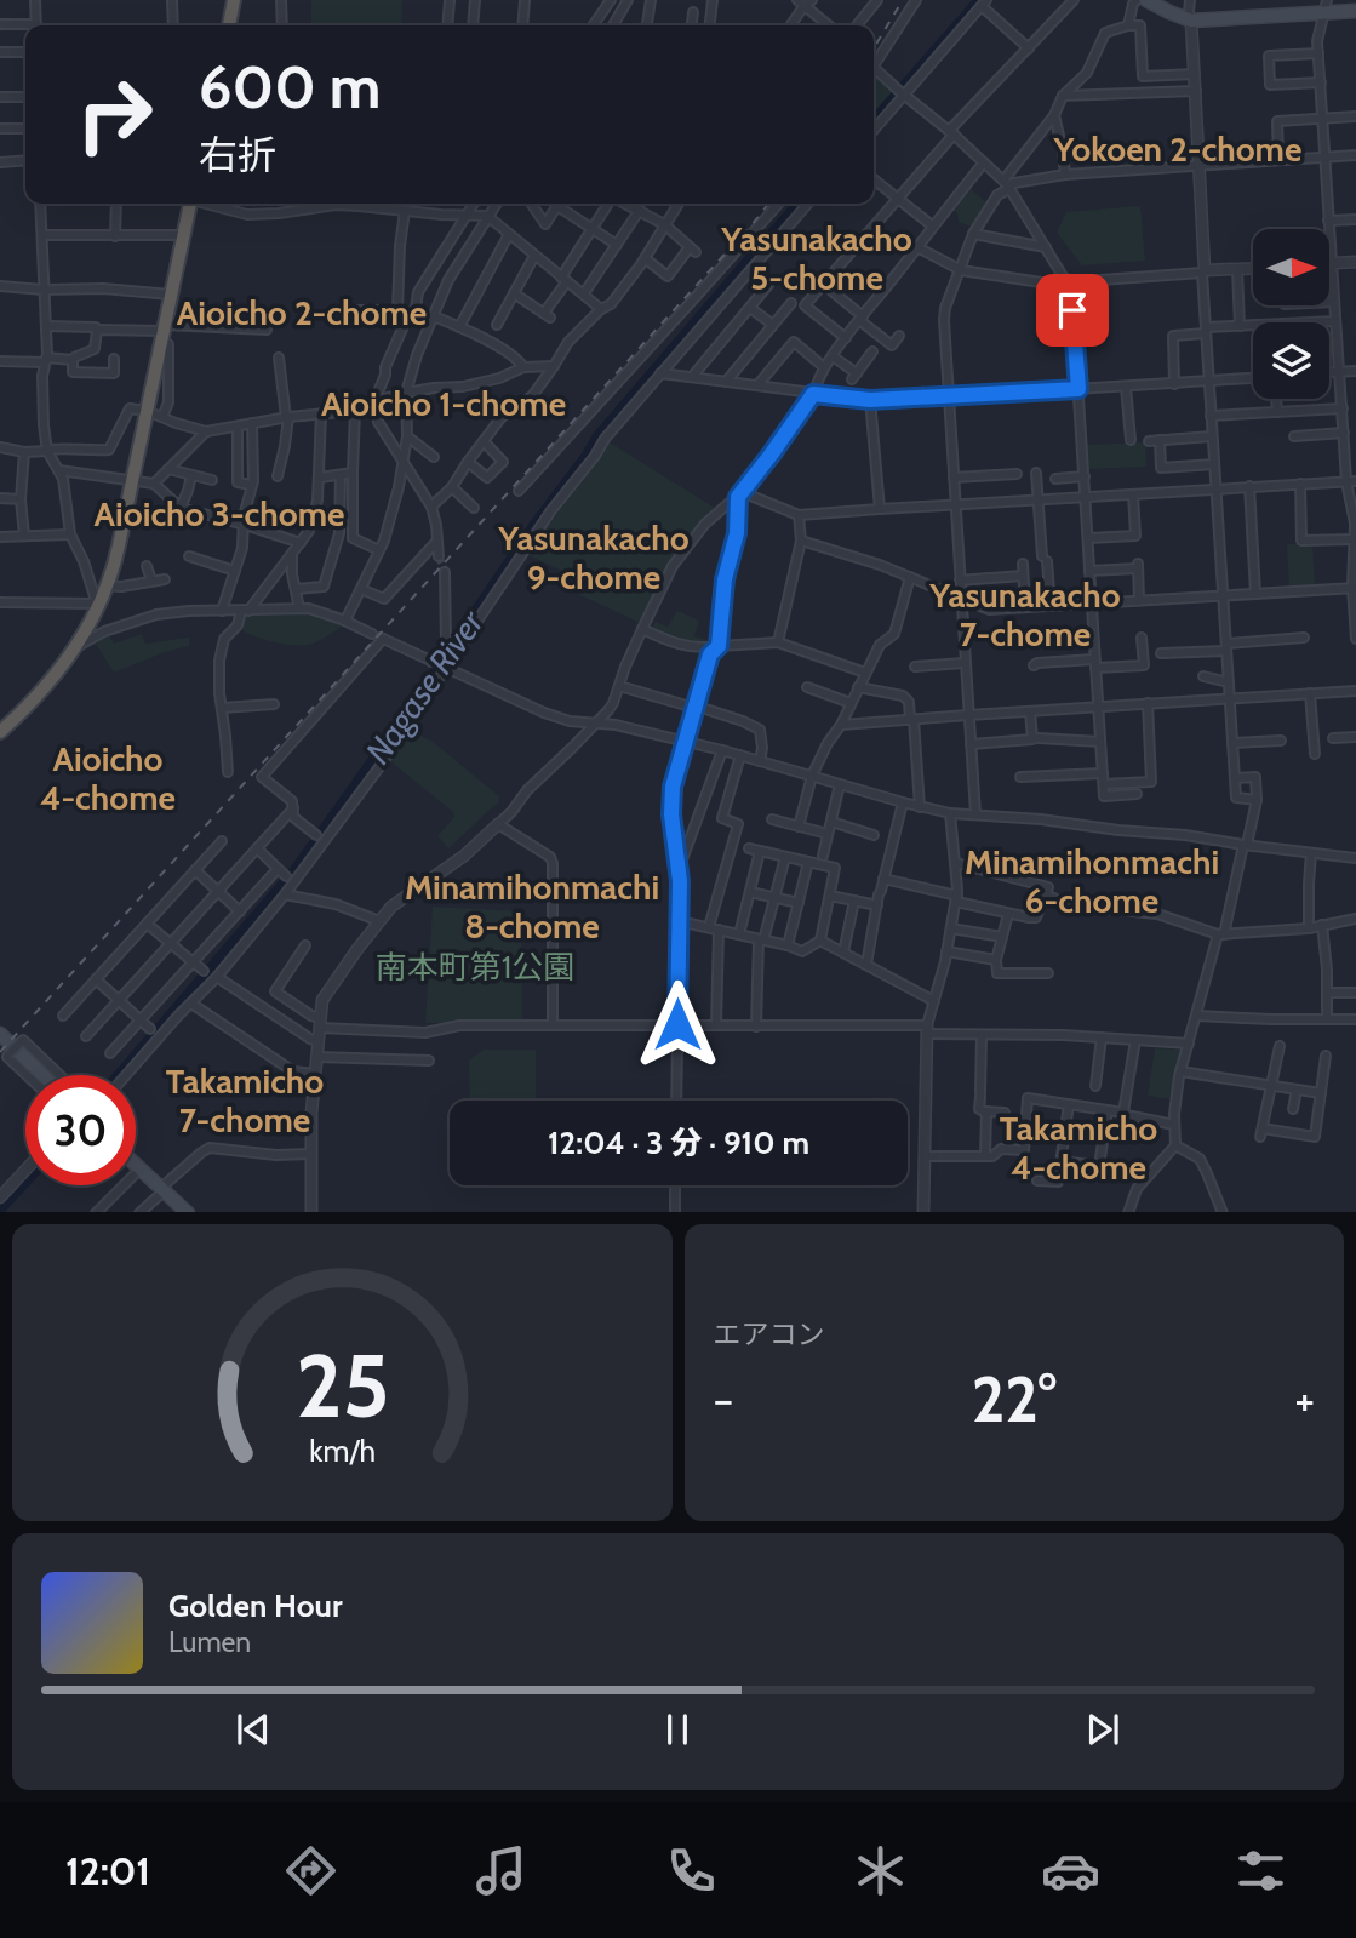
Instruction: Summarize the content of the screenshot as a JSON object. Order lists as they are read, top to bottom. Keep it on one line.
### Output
{"districts":["Yokoen 2-chome","Yasunakacho 5-chome","Aioicho 2-chome","Aioicho 1-chome","Aioicho 3-chome","Yasunakacho 9-chome","Yasunakacho 7-chome","Aioicho 4-chome","Minamihonmachi 6-chome","Minamihonmachi 8-chome","Takamicho 7-chome","Takamicho 4-chome"],"water":["Nagase River"],"parks":["南本町第1公園"],"north":"right","page":{"turn":["600 m","右折"],"limit":"30","trip":"12:04 · 3 分 · 910 m","tile":"エアコン","heat":["−","22°","+"],"song":["Golden Hour","Lumen"],"tabs":"12:01","gauge":["25","km/h"]}}
